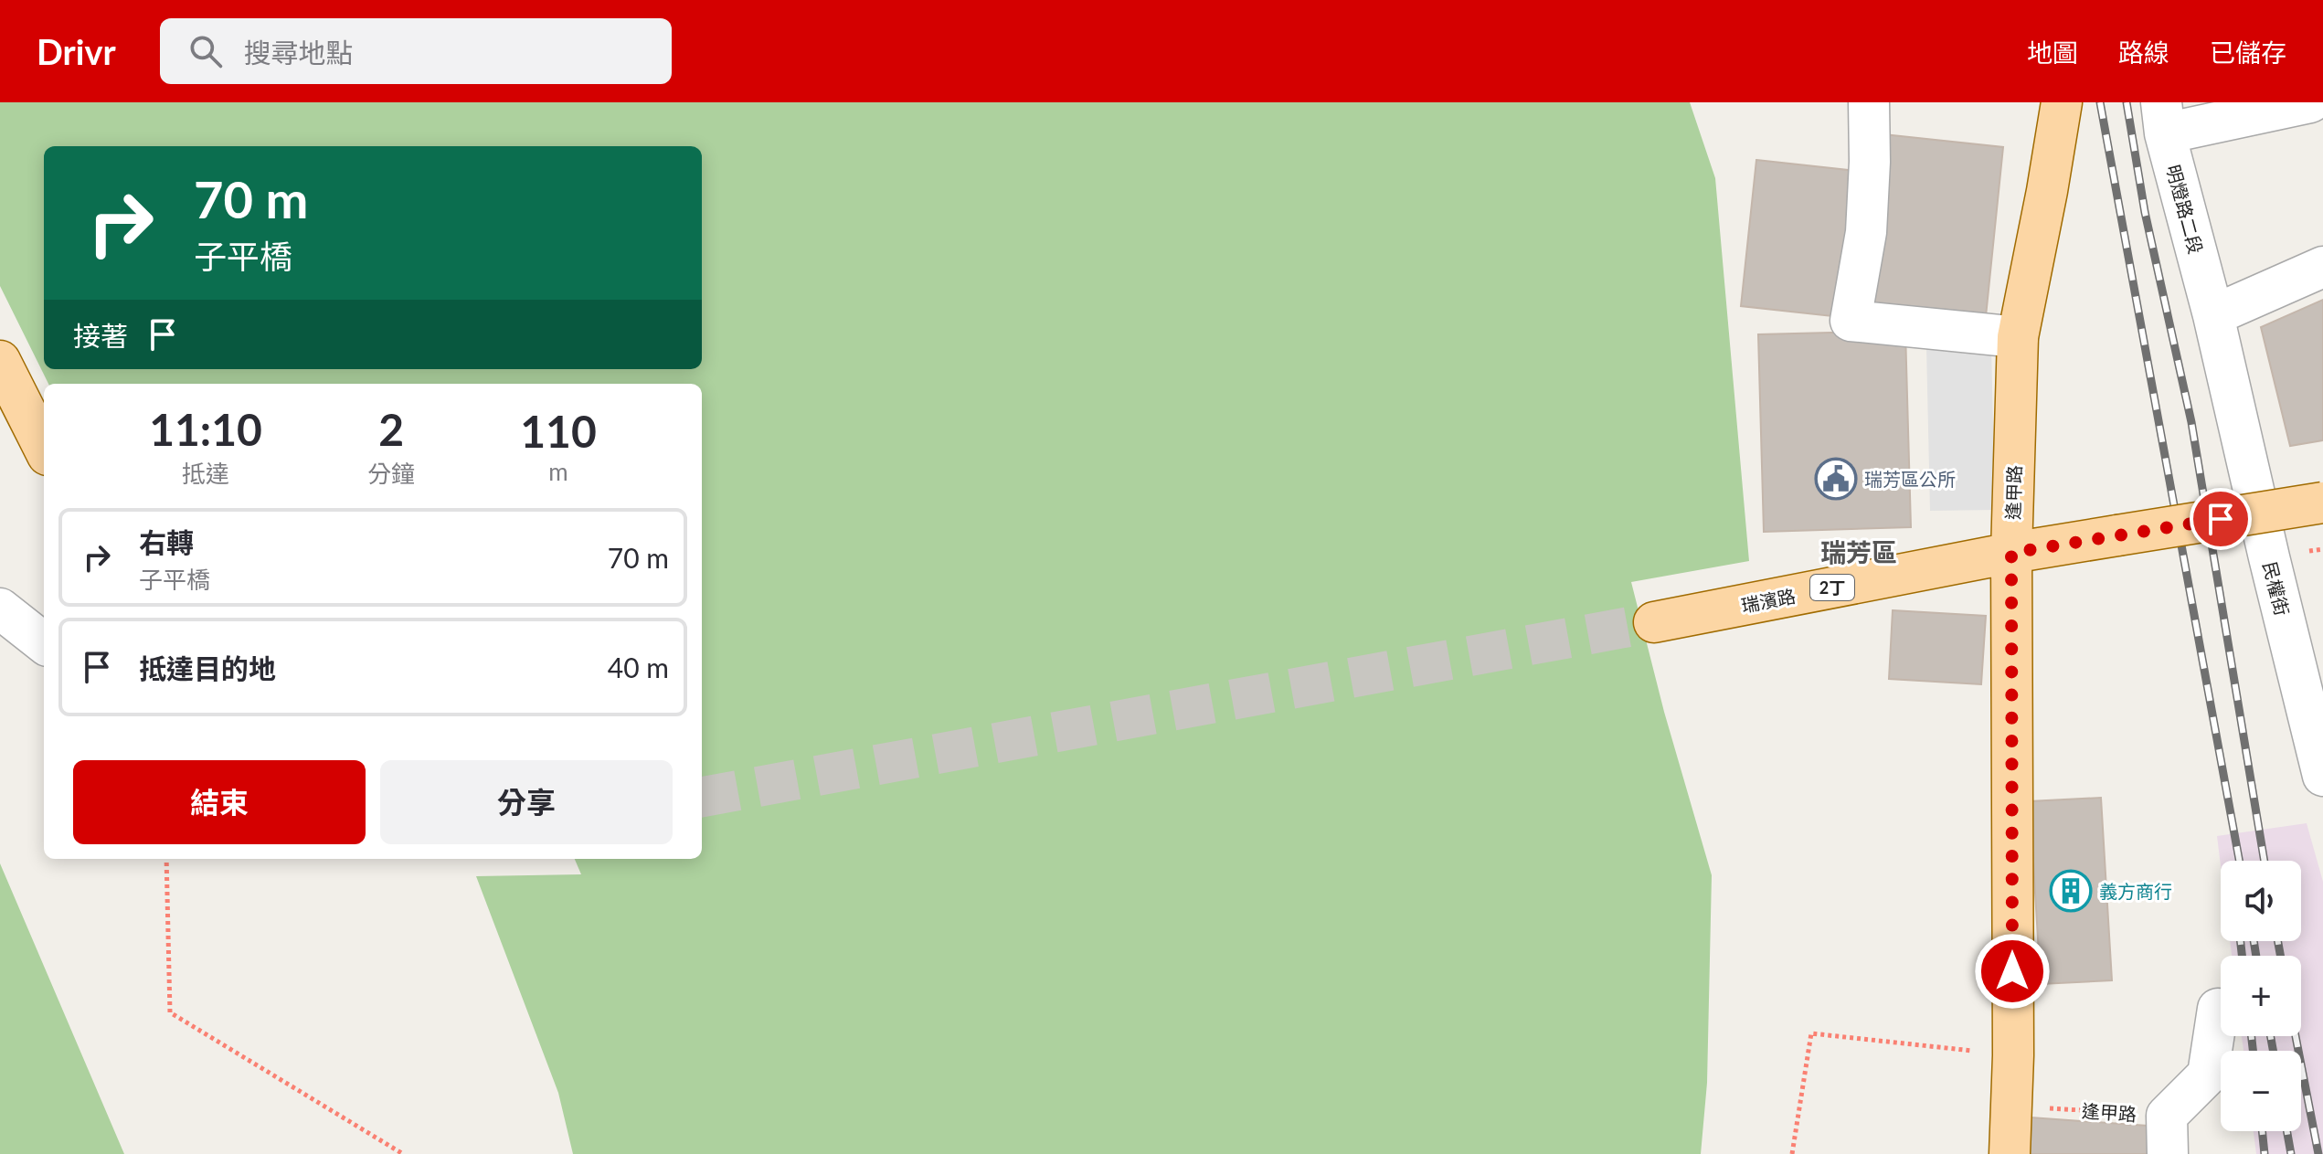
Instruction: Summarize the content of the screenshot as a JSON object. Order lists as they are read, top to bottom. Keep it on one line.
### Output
{"streets":{"main road":["逢甲路","2丁","瑞濱路"],"street":["明燈路二段","民權街"]},"crossings":[["明燈路二段","民權街"],["逢甲路","2丁"],["逢甲路","瑞濱路"],["2丁","瑞濱路"]],"districts":["瑞芳區"],"places":{"public building":["瑞芳區公所"],"building":["義方商行"]},"page":{"header":"Drivr","search":"搜尋地點","nav":["地圖","路線","已儲存"],"turn":["70 m","子平橋"],"then":"接著","eta":["11:10","抵達","2","分鐘","110","m"],"list":[{"name":"右轉","note":"子平橋","value":"70 m"},{"name":"抵達目的地","value":"40 m"}],"buttons":["結束","分享"],"map_buttons":["+","−"]}}
